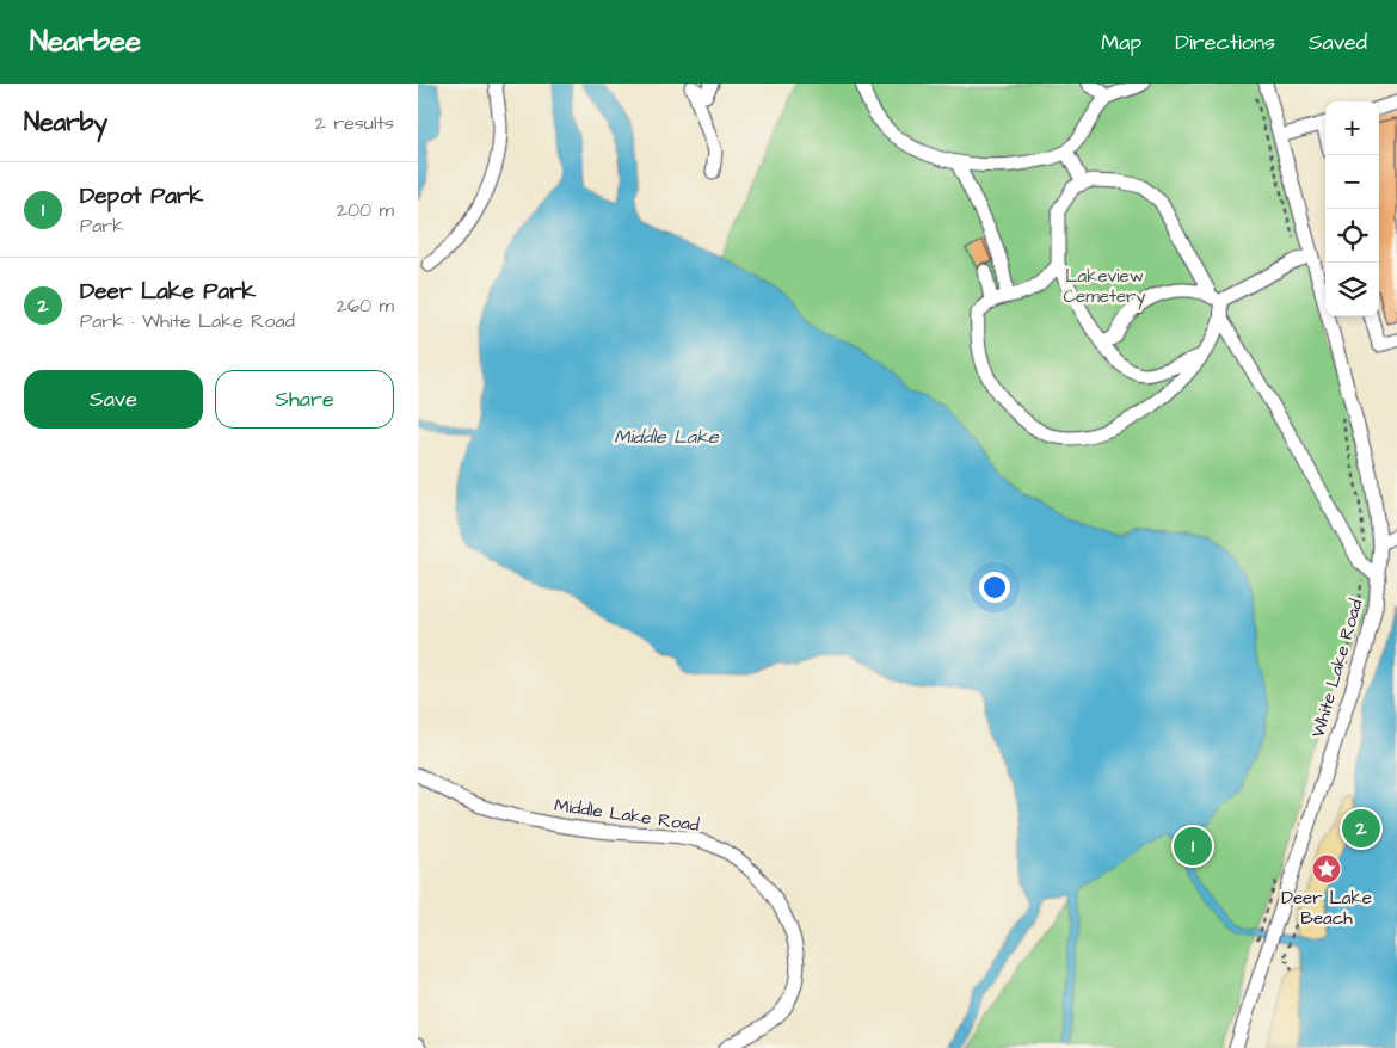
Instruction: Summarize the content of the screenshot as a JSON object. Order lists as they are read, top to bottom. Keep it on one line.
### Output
{"streets":{"street":["White Lake Road","Middle Lake Road"]},"water":["Middle Lake"],"parks":["Lakeview Cemetery"],"places":{"place":["Deer Lake Beach"]},"page":{"header":"Nearbee","nav":["Map","Directions","Saved"],"heading":["Nearby","2 results"],"map_buttons":["+","−"],"list":[{"mark":"1","name":"Depot Park","note":"Park","value":"200 m"},{"mark":"2","name":"Deer Lake Park","note":"Park · White Lake Road","value":"260 m"}],"buttons":["Save","Share"],"pins":["2","1"]}}
